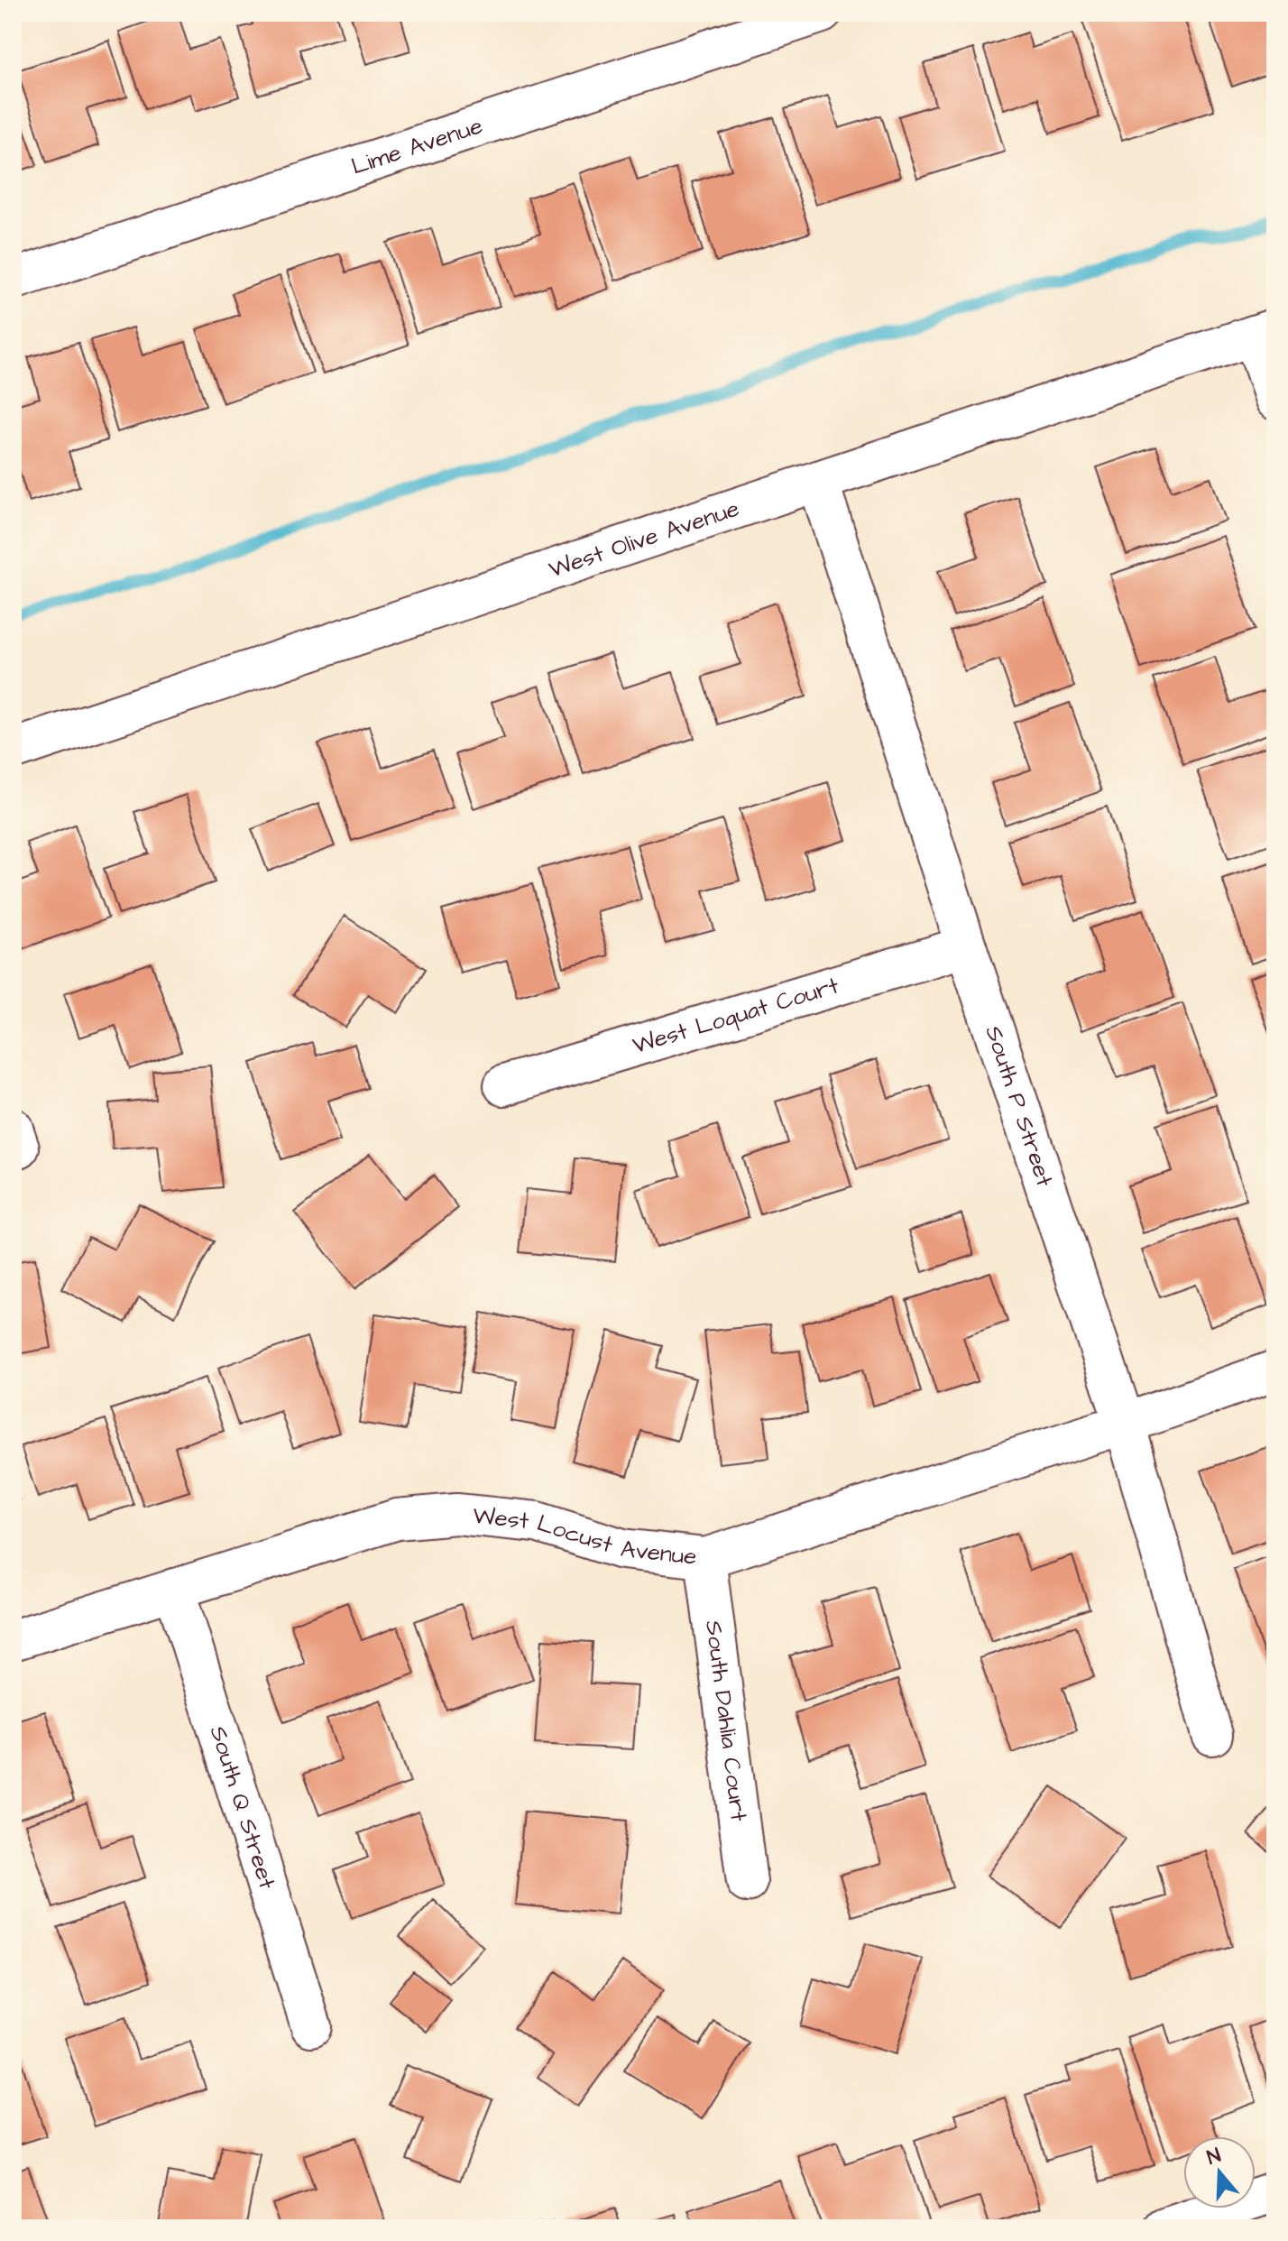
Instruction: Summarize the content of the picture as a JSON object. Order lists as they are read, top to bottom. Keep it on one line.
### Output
{"streets":{"street":["Lime Avenue","West Olive Avenue","West Loquat Court","South P Street","West Locust Avenue","South Dahlia Court","South Q Street"]},"crossings":[["West Olive Avenue","South P Street"],["West Loquat Court","South P Street"],["South P Street","West Locust Avenue"],["West Locust Avenue","South Dahlia Court"],["West Locust Avenue","South Q Street"]],"north":"top"}
